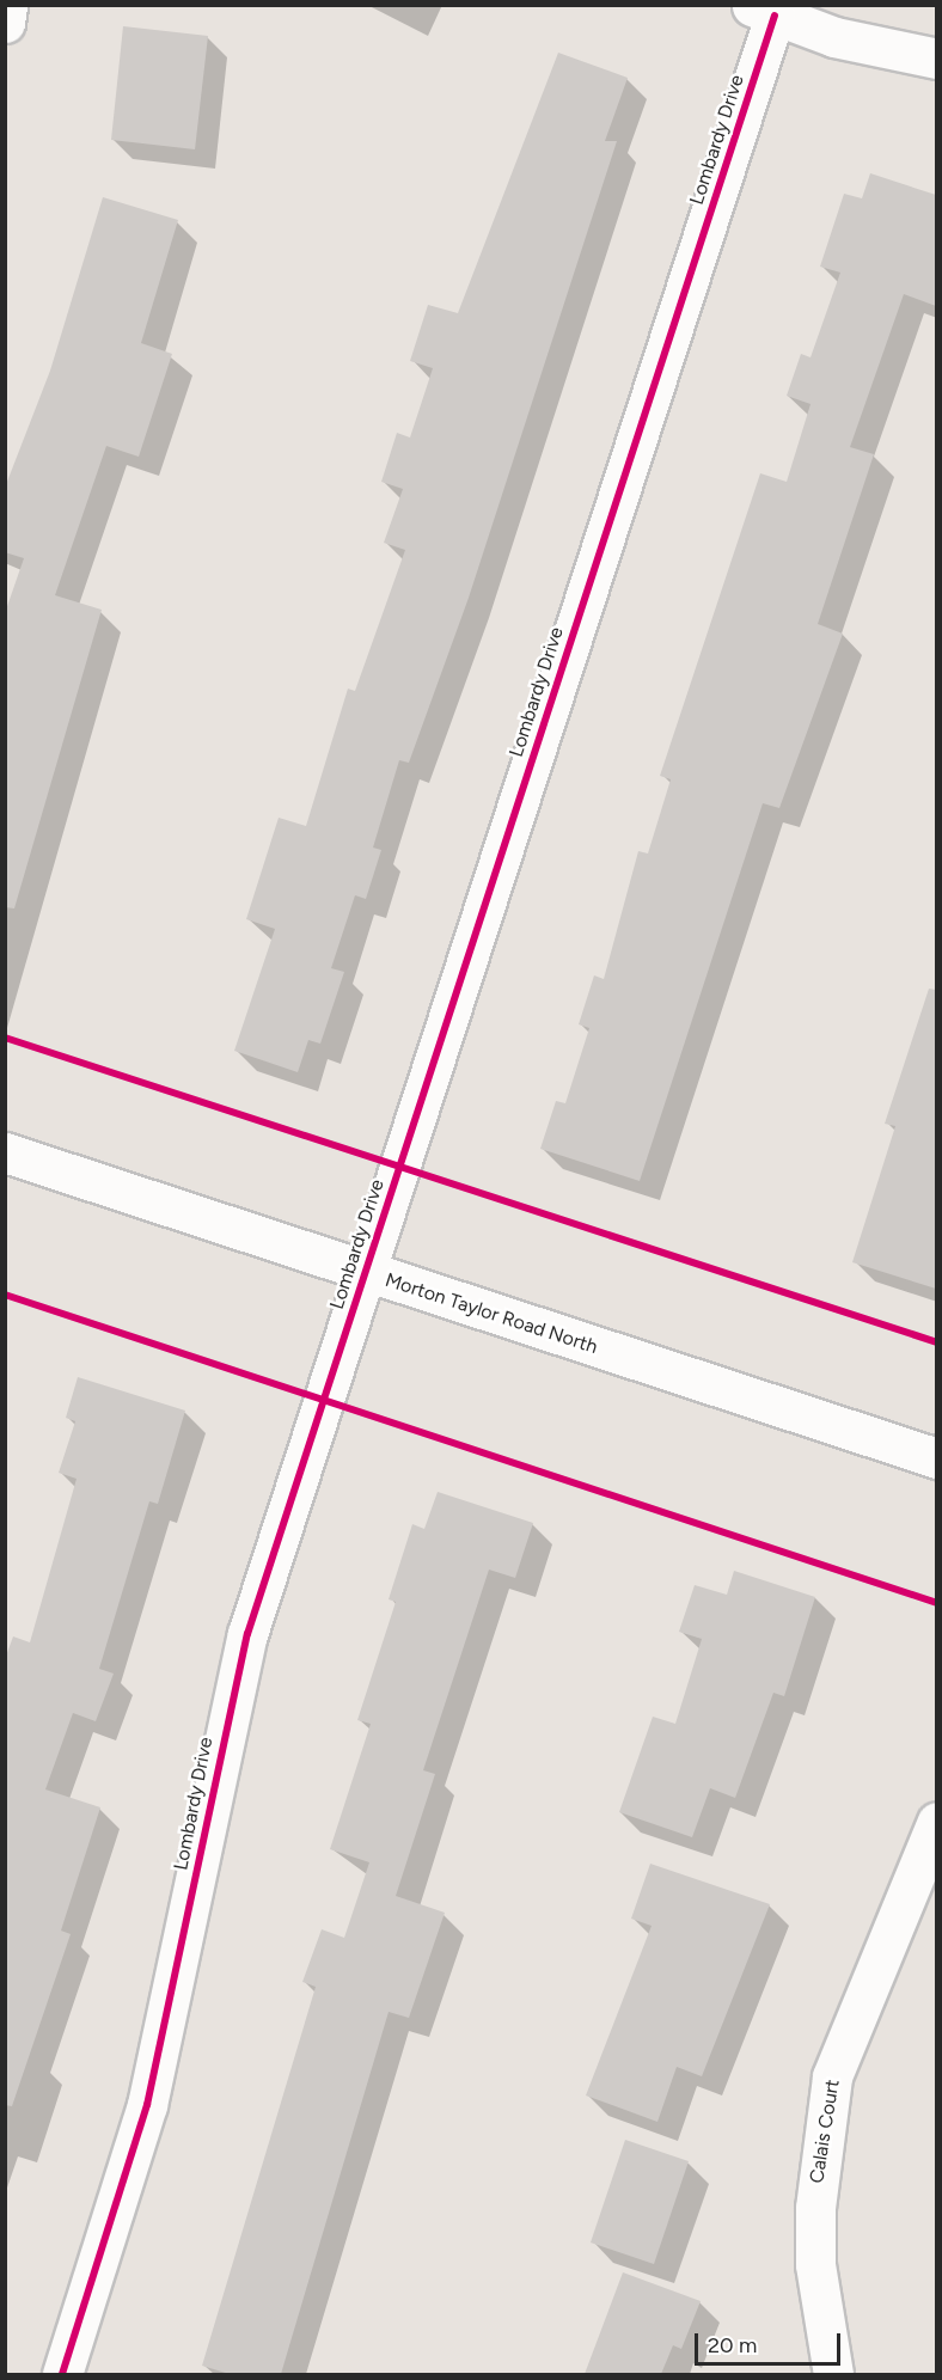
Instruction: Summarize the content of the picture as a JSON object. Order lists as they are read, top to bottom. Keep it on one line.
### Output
{"streets":{"street":["Lombardy Drive","Morton Taylor Road North","Calais Court"]},"crossings":[["Lombardy Drive","Morton Taylor Road North"]],"scale_bar":"20 m"}
